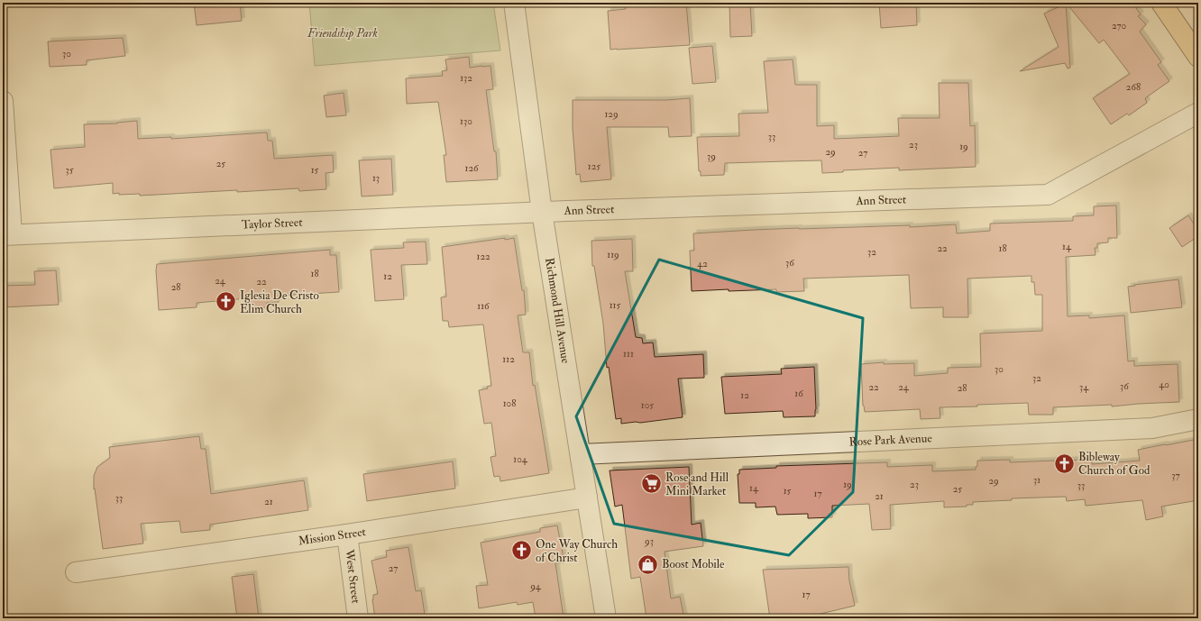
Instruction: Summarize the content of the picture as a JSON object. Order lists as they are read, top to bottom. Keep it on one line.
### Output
{"streets":{"street":["Ann Street","Taylor Street","Richmond Hill Avenue","Rose Park Avenue","Mission Street","West Street"]},"crossings":[["Ann Street","Taylor Street"],["Ann Street","Richmond Hill Avenue"],["Taylor Street","Richmond Hill Avenue"],["Richmond Hill Avenue","Rose Park Avenue"],["Richmond Hill Avenue","Mission Street"],["Mission Street","West Street"]],"parks":["Friendship Park"],"places":{"church":["Iglesia De Cristo Elim Church","Bibleway Church of God","One Way Church of Christ"],"supermarket":["Rose and Hill Mini Market"],"shop":["Boost Mobile"]},"house_numbers":["270","30","132","268","129","130","33","23","19","29","27","39","25","125","126","35","15","13","14","22","18","32","119","122","36","42","18","12","24","22","28","115","116","111","112","30","32","40","36","22","24","34","28","16","12","108","105","104","37","31","29","19","23","33","14","25","15","17","21","33","21","93","27","94","17"]}
